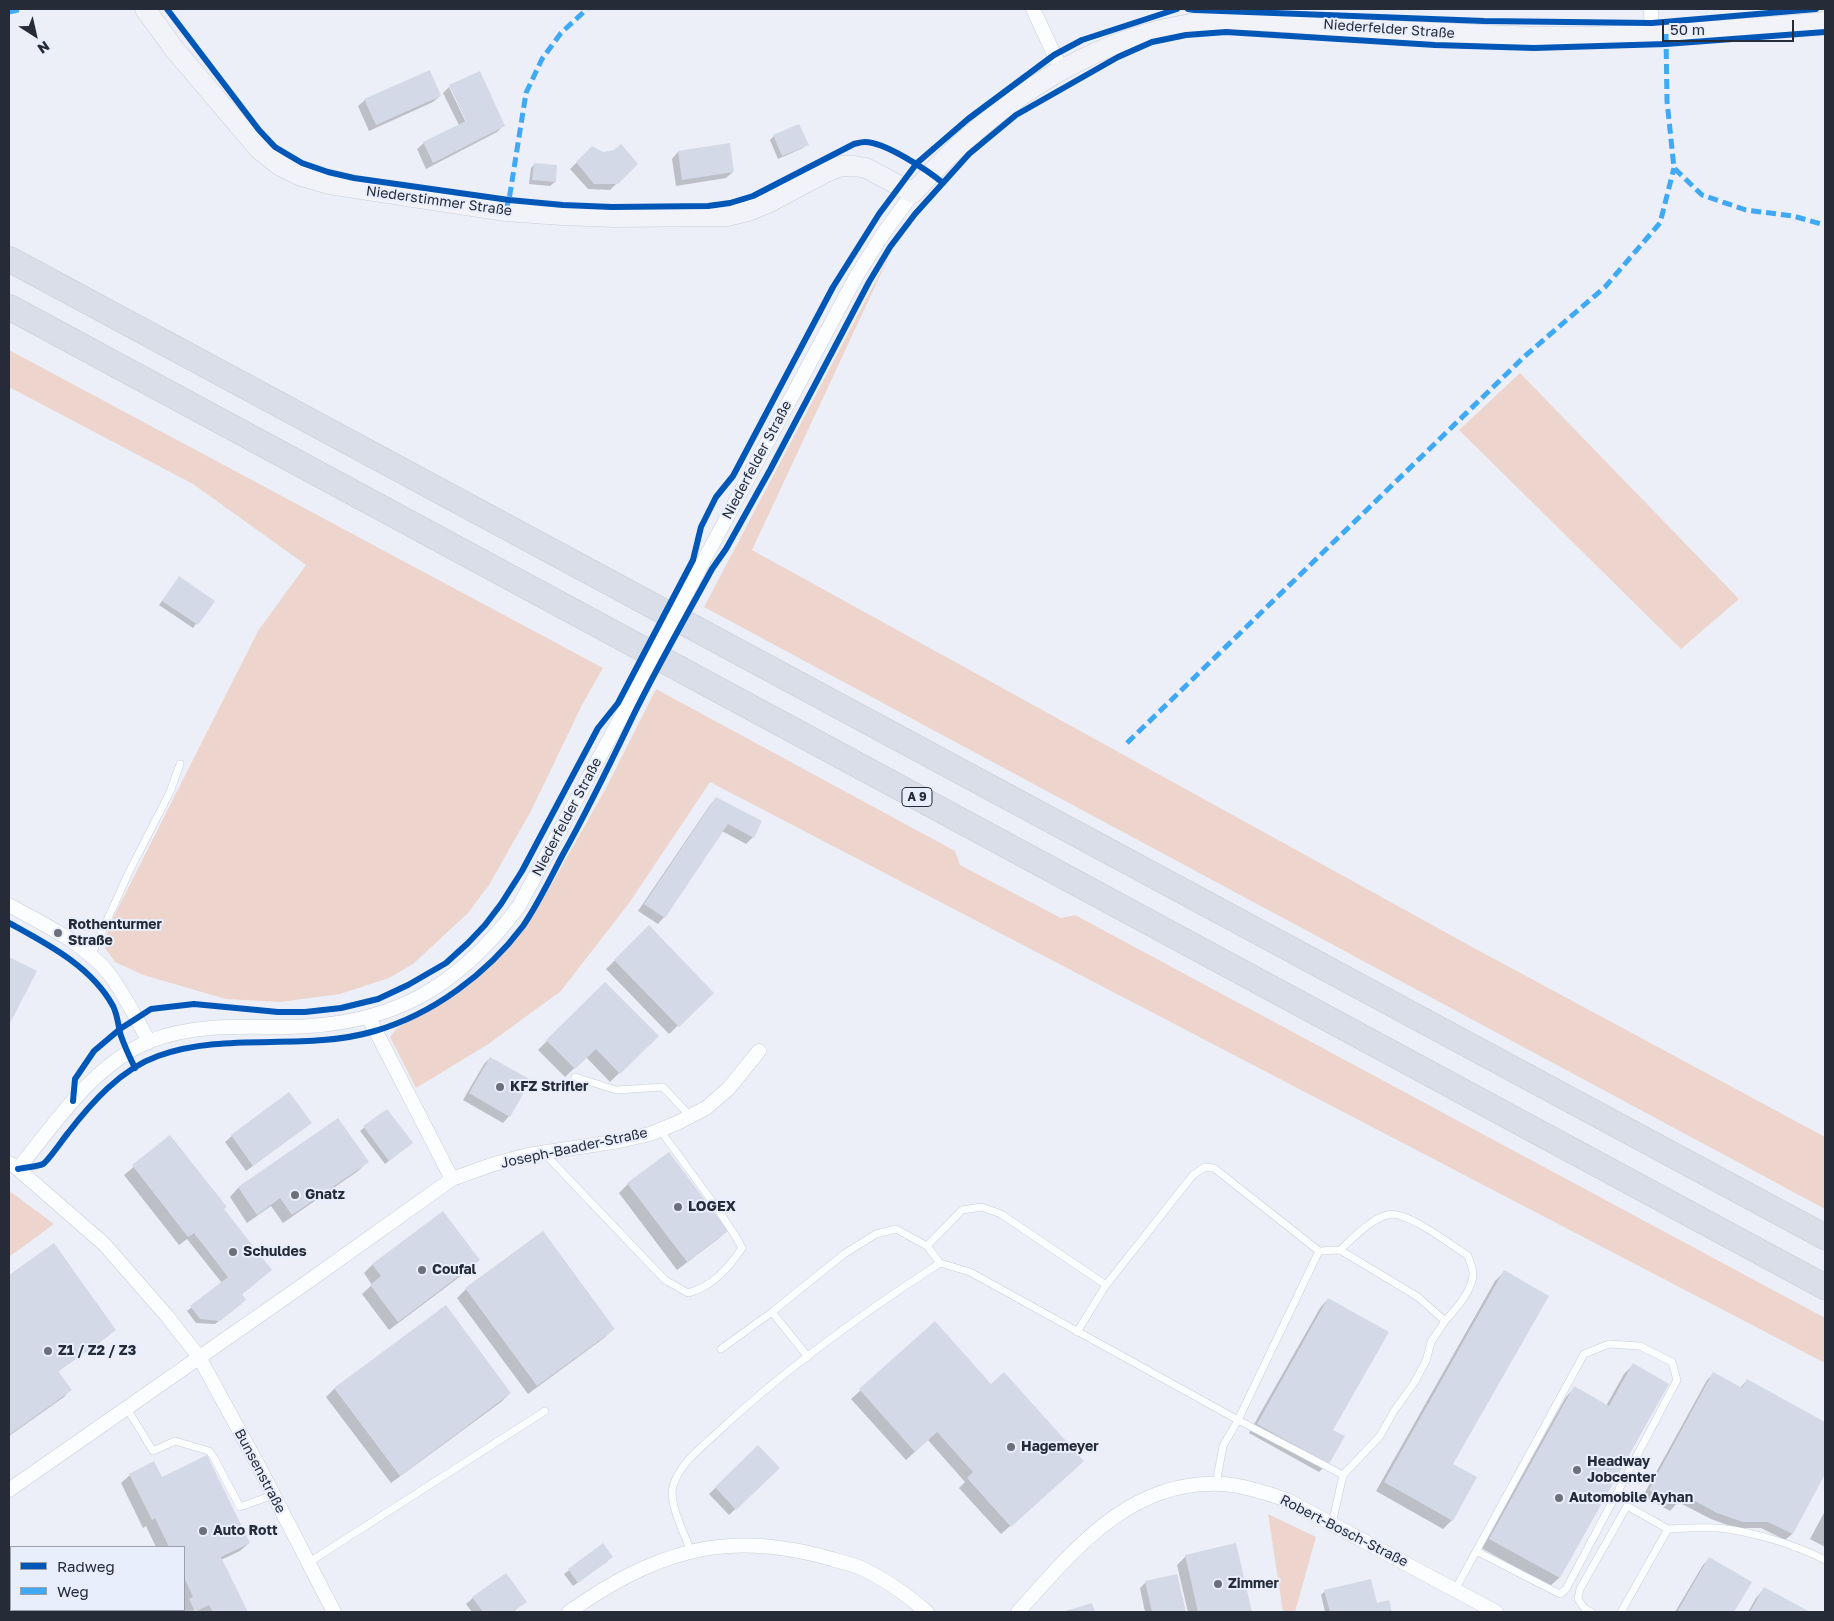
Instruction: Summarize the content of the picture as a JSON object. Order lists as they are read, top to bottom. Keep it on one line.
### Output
{"streets":{"highway":["A 9"],"street":["Niederfelder Straße","Niederstimmer Straße","Joseph-Baader-Straße","Bunsenstraße","Robert-Bosch-Straße"]},"crossings":[["Niederfelder Straße","Niederstimmer Straße"],["Niederfelder Straße","Bunsenstraße"],["Joseph-Baader-Straße","Bunsenstraße"]],"places":["Rothenturmer Straße","KFZ Strifler","Gnatz","LOGEX","Schuldes","Coufal","Z1 / Z2 / Z3","Hagemeyer","Headway Jobcenter","Automobile Ayhan","Auto Rott","Zimmer"],"legend":["Radweg","Weg"],"scale_bar":"50 m","north":"bottom right"}
